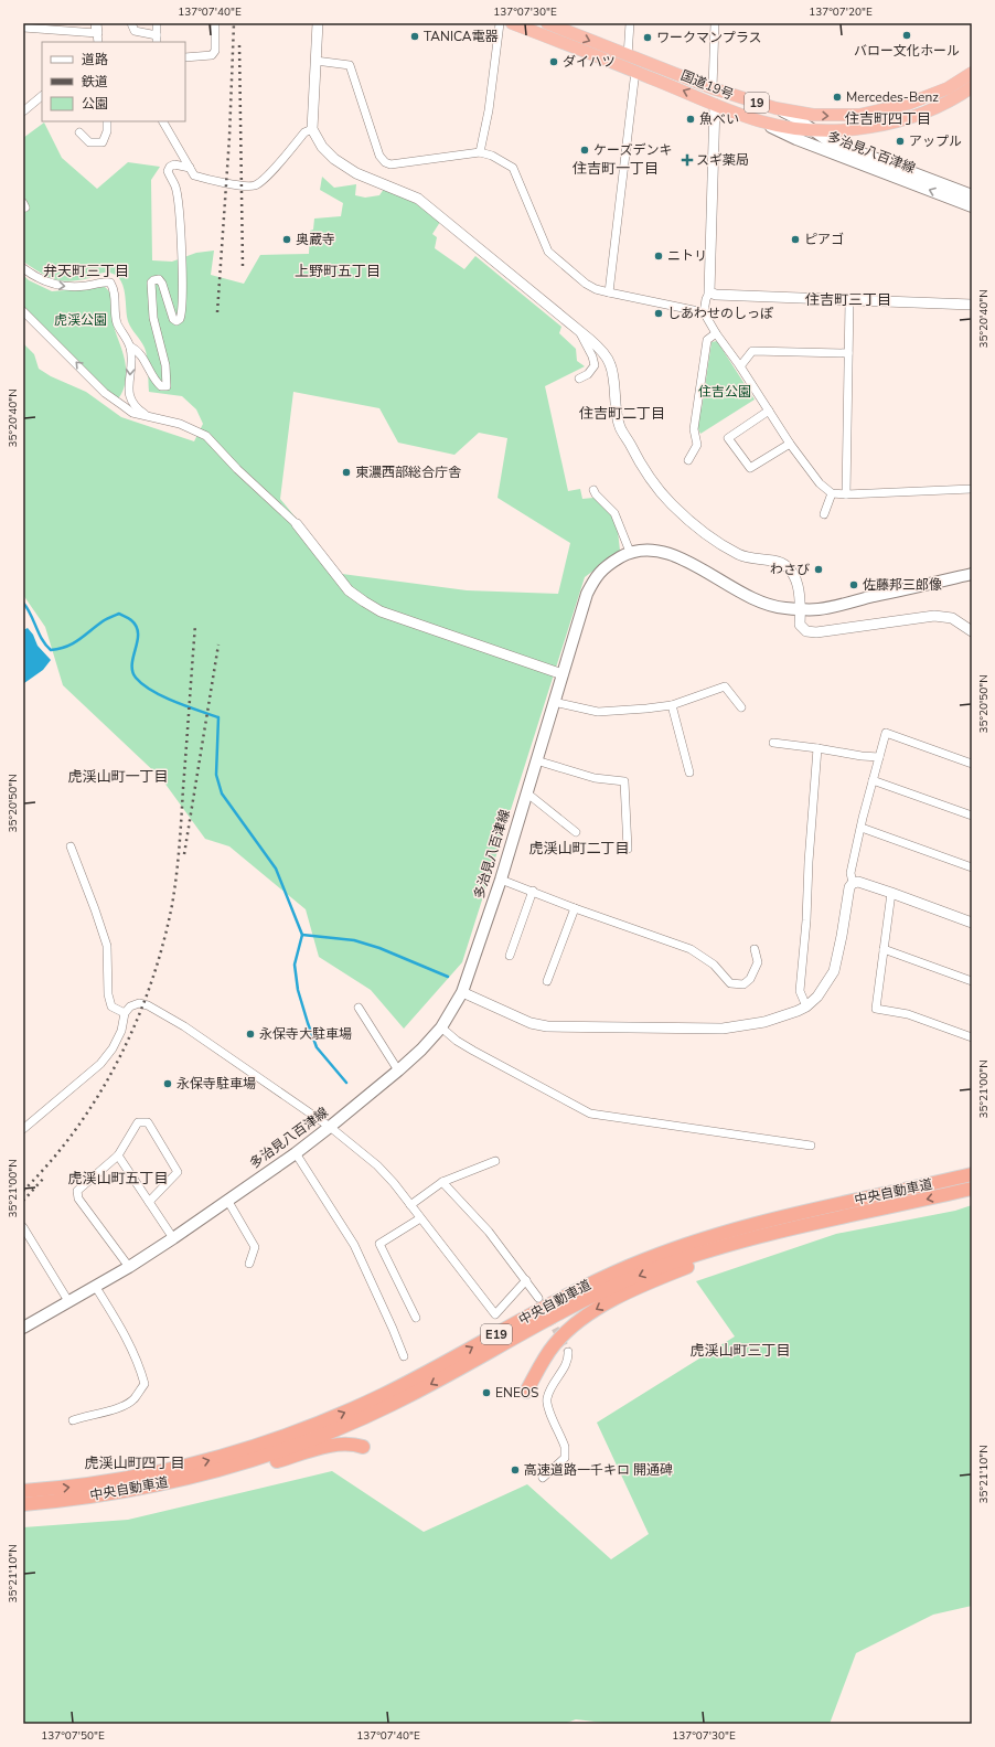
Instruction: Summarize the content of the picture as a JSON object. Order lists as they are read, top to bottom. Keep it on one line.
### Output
{"streets":{"highway":["国道19号","19","中央自動車道","E19"],"main road":["多治見八百津線"]},"crossings":[["国道19号","多治見八百津線"]],"districts":["住吉町四丁目","住吉町一丁目","弁天町三丁目","上野町五丁目","住吉町三丁目","住吉町二丁目","虎渓山町一丁目","虎渓山町二丁目","虎渓山町五丁目","虎渓山町三丁目","虎渓山町四丁目"],"parks":["虎渓公園","住吉公園"],"places":{"other":["バロー文化ホール","TANICA電器","ワークマンプラス","ダイハツ","Mercedes-Benz","魚べい","アップル","ケーズデンキ","奥蔵寺","ピアゴ","ニトリ","しあわせのしっぽ","東濃西部総合庁舎","わさび","佐藤邦三郎像","永保寺大駐車場","永保寺駐車場","ENEOS","高速道路一千キロ 開通碑"],"health":["スギ薬局"]},"legend":["道路","鉄道","公園"],"coordinates":["137°07'40\"E","137°07'30\"E","137°07'20\"E","35°20'40\"N","35°20'50\"N","35°21'00\"N","35°21'10\"N","137°07'50\"E"]}
